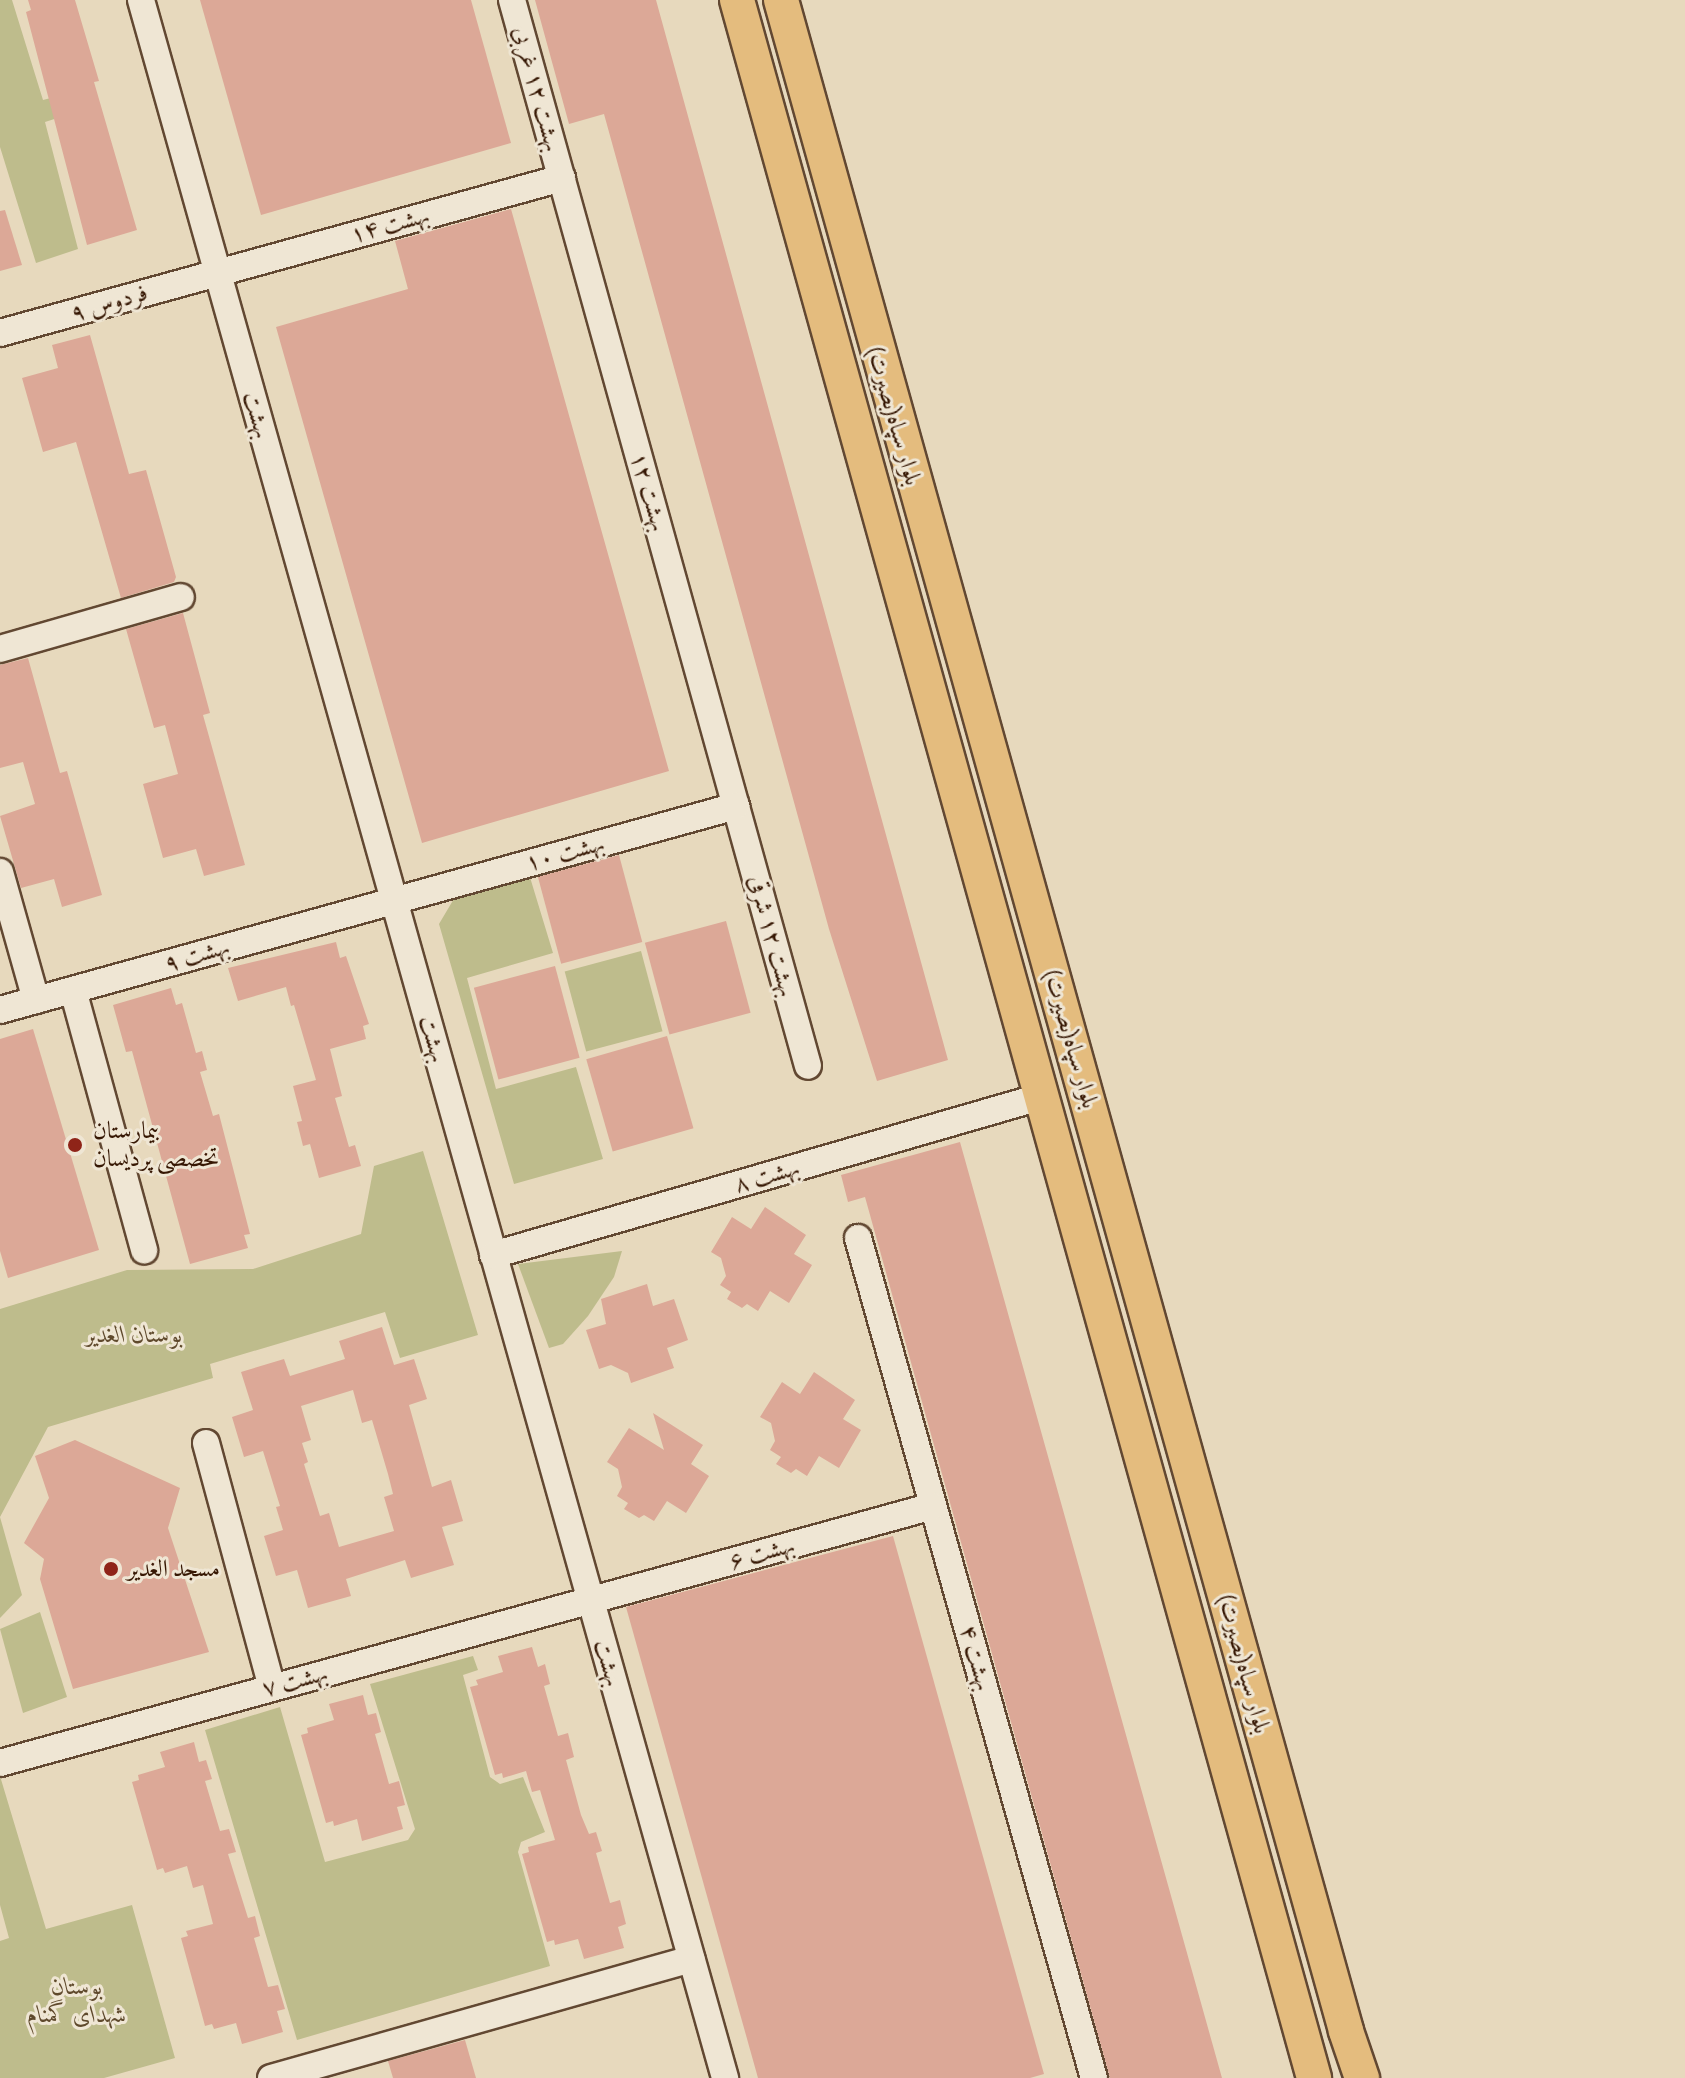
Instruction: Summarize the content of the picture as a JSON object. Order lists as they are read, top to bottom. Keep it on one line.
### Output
{"streets":{"main road":["بلوار سپاه(بصیرت)"],"street":["بهشت ۱۲ غربی","بهشت ۱۴","فردوس ۹","بهشت","بهشت ۱۲","بهشت ۱۰","بهشت ۱۲ شرقی","بهشت ۹","بهشت ۸","بهشت ۶","بهشت ۴","بهشت ۷"]},"crossings":[["بهشت ۱۲ غربی","بهشت ۱۴"],["بهشت ۱۲ غربی","بهشت ۱۲"],["بهشت ۱۴","فردوس ۹"],["بهشت ۱۴","بهشت"],["بهشت ۱۴","بهشت ۱۲"],["فردوس ۹","بهشت"],["بهشت","بهشت ۱۰"],["بهشت","بهشت ۹"],["بهشت","بهشت ۸"],["بهشت","بهشت ۶"],["بهشت","بهشت ۷"],["بلوار سپاه(بصیرت)","بهشت ۸"],["بهشت ۱۲","بهشت ۱۰"],["بهشت ۱۲","بهشت ۱۲ شرقی"],["بهشت ۱۰","بهشت ۱۲ شرقی"],["بهشت ۱۰","بهشت ۹"],["بهشت ۶","بهشت ۴"],["بهشت ۶","بهشت ۷"]],"parks":["بوستان الغدیر","بوستان شهدای گمنام"],"places":["بیمارستان تخصصی پردیسان","مسجد الغدیر"]}
